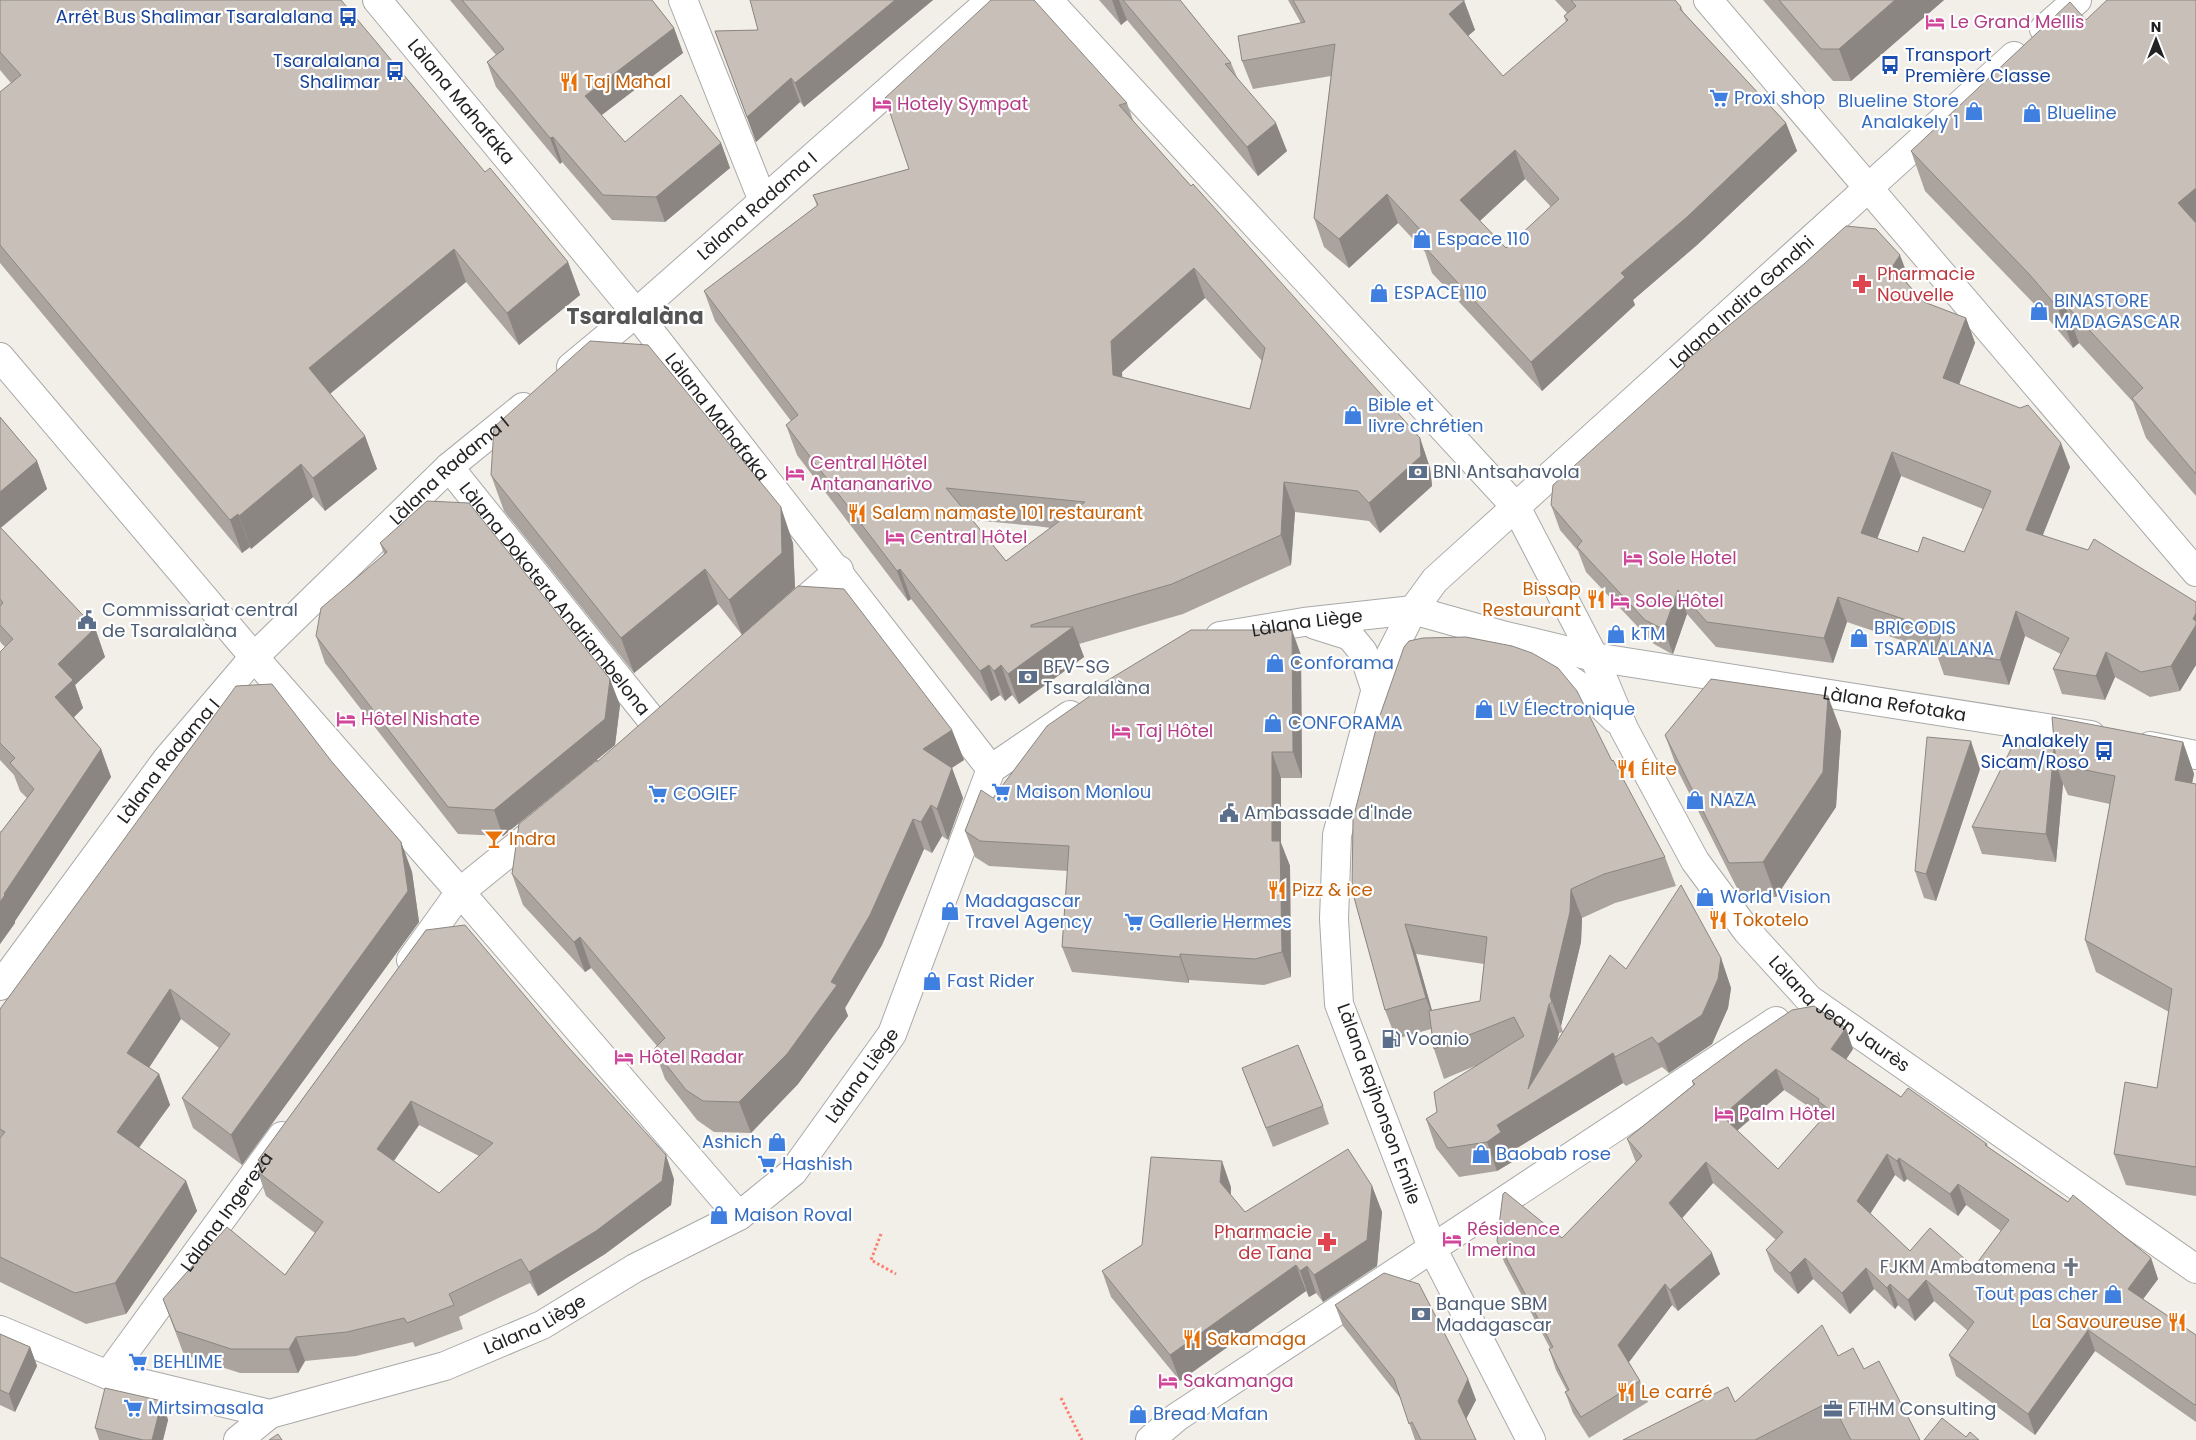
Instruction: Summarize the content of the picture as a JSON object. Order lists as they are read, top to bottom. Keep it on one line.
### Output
{"streets":{"street":["Làlana Mahafaka","Làlana Radama I","Lalana Indira Gandhi","Làlana Dokotera Andriambelona","Làlana Liège","Làlana Refotaka","Làlana Jean Jaurès","Làlana Rajhonson Emile","Làlana Ingereza"]},"crossings":[["Làlana Mahafaka","Làlana Radama I"],["Làlana Mahafaka","Làlana Liège"],["Làlana Radama I","Làlana Dokotera Andriambelona"],["Lalana Indira Gandhi","Làlana Liège"],["Lalana Indira Gandhi","Làlana Jean Jaurès"],["Lalana Indira Gandhi","Làlana Rajhonson Emile"],["Làlana Liège","Làlana Refotaka"],["Làlana Liège","Làlana Jean Jaurès"],["Làlana Liège","Làlana Rajhonson Emile"],["Làlana Liège","Làlana Ingereza"],["Làlana Refotaka","Làlana Jean Jaurès"]],"districts":["Tsaralalàna"],"places":{"bus stop":["Arrêt Bus Shalimar Tsaralalana","Transport Première Classe","Tsaralalana Shalimar","Analakely Sicam/Roso"],"hotel":["Le Grand Mellis","Hotely Sympat","Central Hôtel Antananarivo","Central Hôtel","Sole Hotel","Sole Hôtel","Hôtel Nishate","Taj Hôtel","Hôtel Radar","Palm Hôtel","Résidence Imerina","Sakamanga"],"restaurant":["Taj Mahal","Salam namaste 101 restaurant","Bissap Restaurant","Élite","Pizz & ice","Tokotelo","La Savoureuse","Sakamaga","Le carré"],"supermarket":["Proxi shop","Maison Monlou","COGIEF","Gallerie Hermes","Hashish","BEHLIME","Mirtsimasala"],"shop":["Blueline Store Analakely 1","Blueline","Espace 110","ESPACE 110","BINASTORE MADAGASCAR","Bible et livre chrétien","kTM","BRICODIS TSARALALANA","Conforama","LV Électronique","CONFORAMA","NAZA","World Vision","Madagascar Travel Agency","Fast Rider","Ashich","Baobab rose","Maison Roval","Tout pas cher","Bread Mafan"],"pharmacy":["Pharmacie Nouvelle","Pharmacie de Tana"],"bank":["BNI Antsahavola","BFV-SG Tsaralalàna","Banque SBM Madagascar"],"public building":["Commissariat central de Tsaralalàna","Ambassade d'Inde"],"bar":["Indra"],"fuel station":["Voanio"],"church":["FJKM Ambatomena"],"office":["FTHM Consulting"]},"north":"top"}
